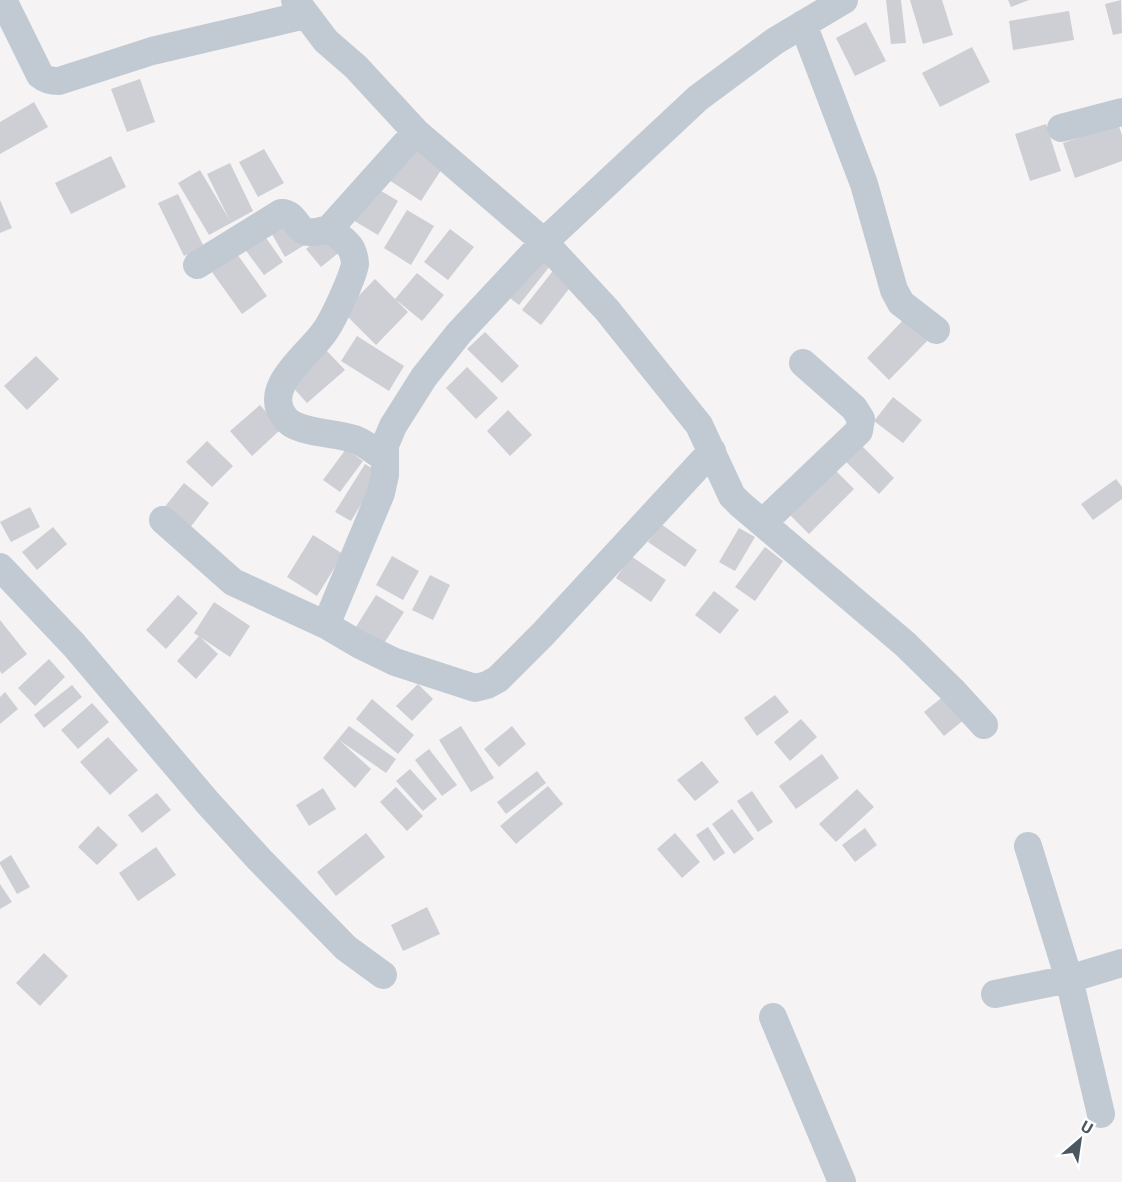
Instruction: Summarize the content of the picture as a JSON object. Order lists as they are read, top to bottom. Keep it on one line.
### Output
{"north":"top right"}
